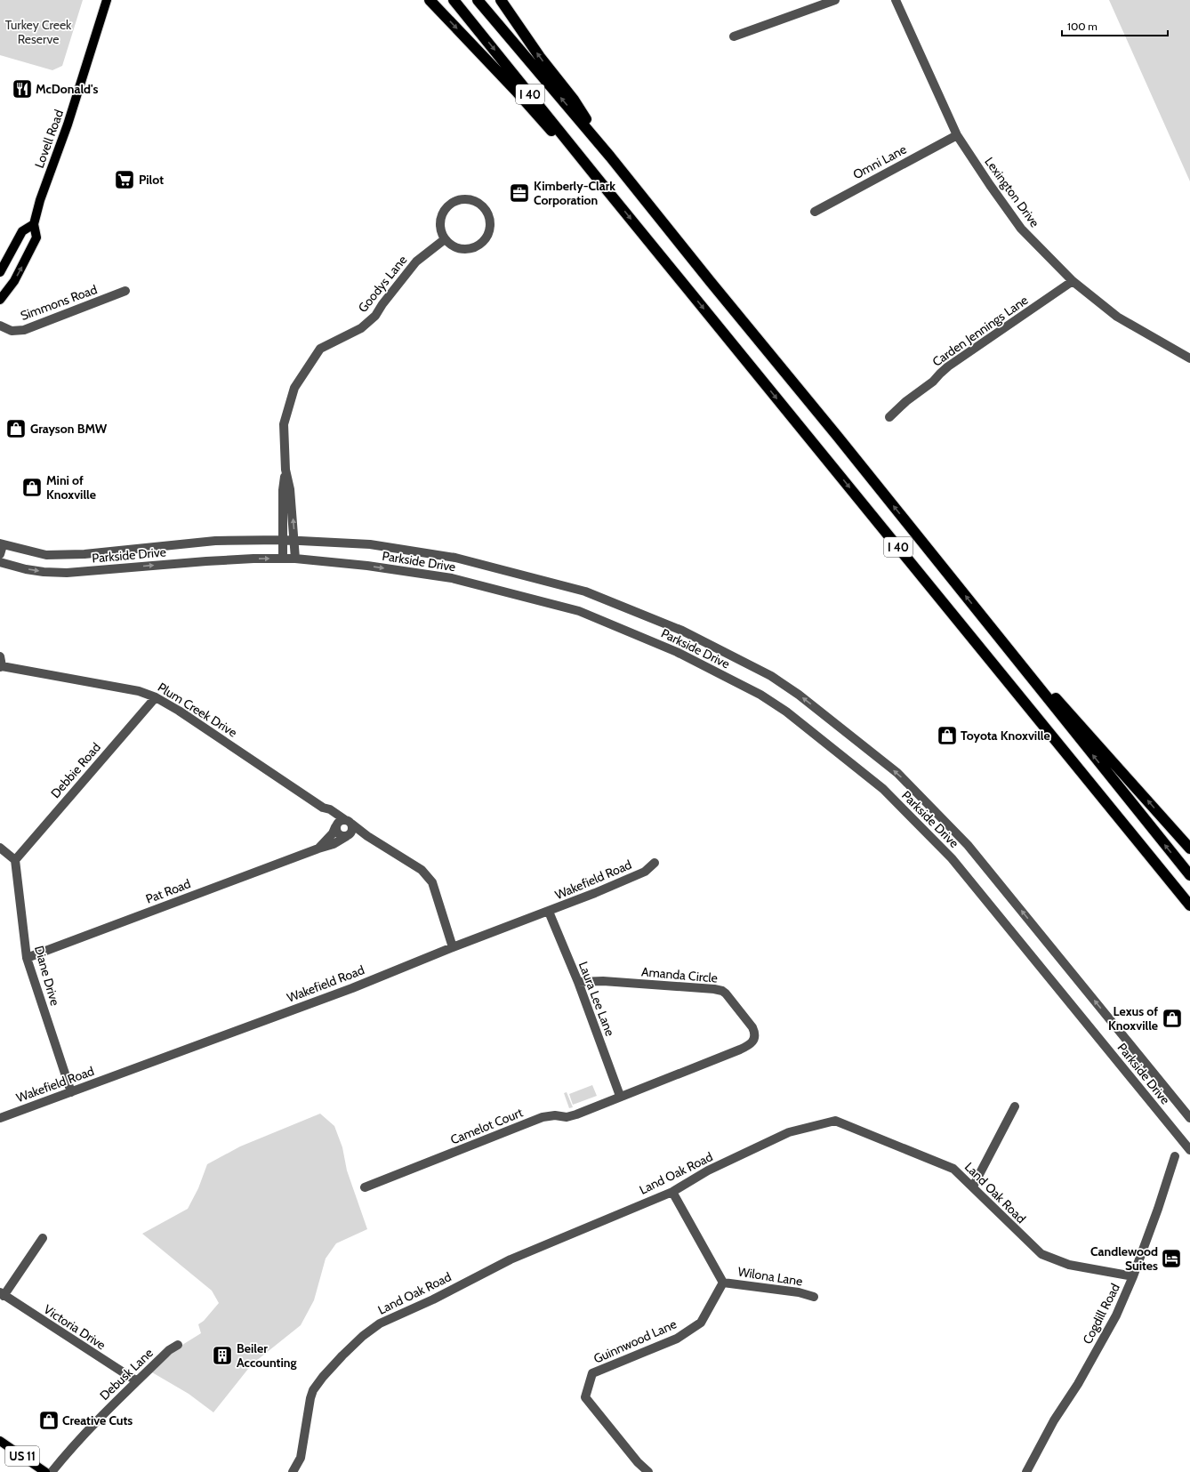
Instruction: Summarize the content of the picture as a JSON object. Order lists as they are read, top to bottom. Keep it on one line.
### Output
{"streets":{"highway":["I 40"],"main road":["Lovell Road","US 11"],"street":["Omni Lane","Lexington Drive","Goodys Lane","Simmons Road","Carden Jennings Lane","Parkside Drive","Plum Creek Drive","Debbie Road","Wakefield Road","Pat Road","Amanda Circle","Diane Drive","Laura Lee Lane","Camelot Court","Land Oak Road","Wilona Lane","Cogdill Road","Victoria Drive","Guinnwood Lane","Debusk Lane"]},"crossings":[["Omni Lane","Lexington Drive"],["Lexington Drive","Carden Jennings Lane"],["Goodys Lane","Parkside Drive"],["Plum Creek Drive","Debbie Road"],["Plum Creek Drive","Wakefield Road"],["Plum Creek Drive","Pat Road"],["Debbie Road","Diane Drive"],["Wakefield Road","Diane Drive"],["Wakefield Road","Laura Lee Lane"],["Pat Road","Diane Drive"],["Amanda Circle","Laura Lee Lane"],["Amanda Circle","Camelot Court"],["Laura Lee Lane","Camelot Court"],["Land Oak Road","Cogdill Road"],["Wilona Lane","Guinnwood Lane"],["Victoria Drive","Debusk Lane"]],"parks":["Turkey Creek Reserve"],"places":{"restaurant":["McDonald's"],"supermarket":["Pilot"],"office":["Kimberly-Clark Corporation"],"shop":["Grayson BMW","Mini of Knoxville","Toyota Knoxville","Lexus of Knoxville","Creative Cuts"],"hotel":["Candlewood Suites"],"building":["Beiler Accounting"]},"scale_bar":"100 m"}
